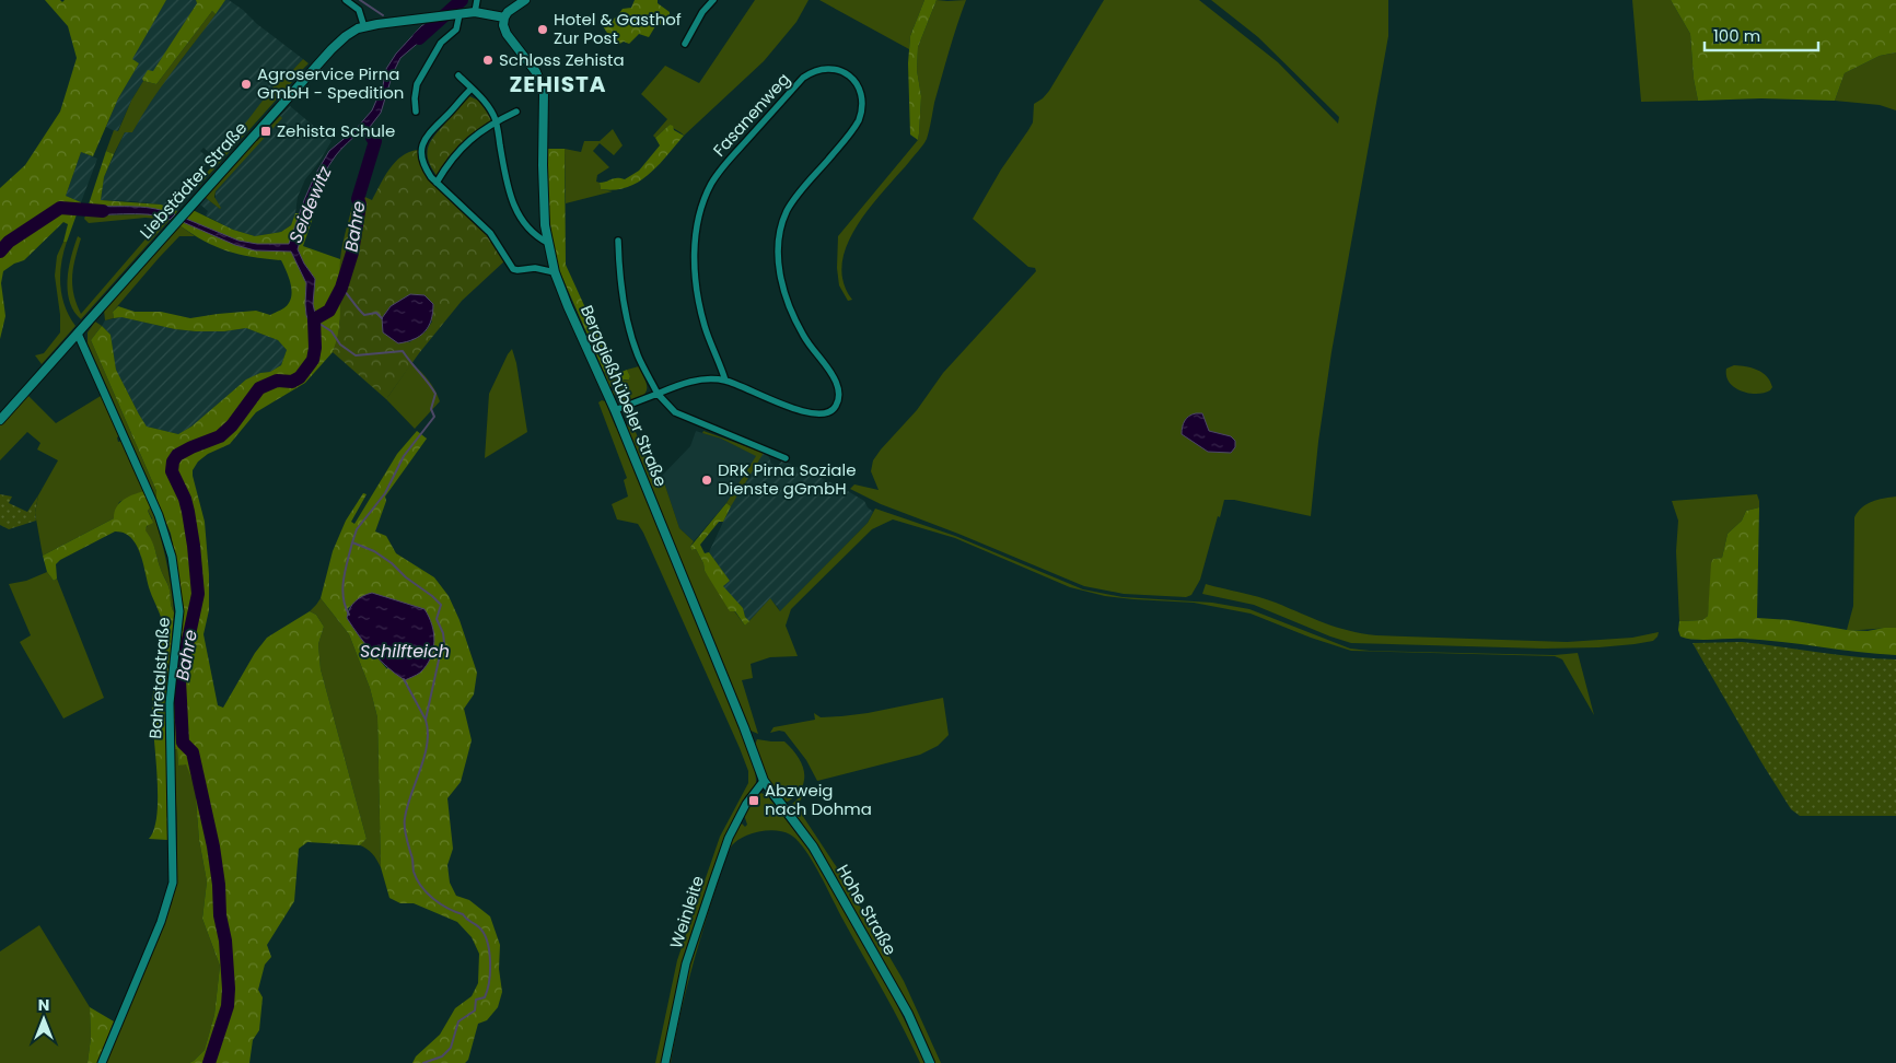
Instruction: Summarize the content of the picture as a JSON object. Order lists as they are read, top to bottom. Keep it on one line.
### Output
{"streets":{"main road":["Liebstädter Straße","Berggießhübeler Straße","Hohe Straße"],"street":["Fasanenweg","Bahretalstraße","Weinleite"]},"crossings":[["Fasanenweg","Berggießhübeler Straße"],["Liebstädter Straße","Berggießhübeler Straße"],["Liebstädter Straße","Bahretalstraße"],["Berggießhübeler Straße","Hohe Straße"],["Berggießhübeler Straße","Weinleite"],["Hohe Straße","Weinleite"]],"districts":["ZEHISTA"],"water":["Seidewitz","Bahre","Schilfteich"],"places":{"other":["Hotel & Gasthof Zur Post","Schloss Zehista","Agroservice Pirna GmbH - Spedition","DRK Pirna Soziale Dienste gGmbH"],"transit":["Zehista Schule","Abzweig nach Dohma"]},"scale_bar":"100 m","north":"top"}
